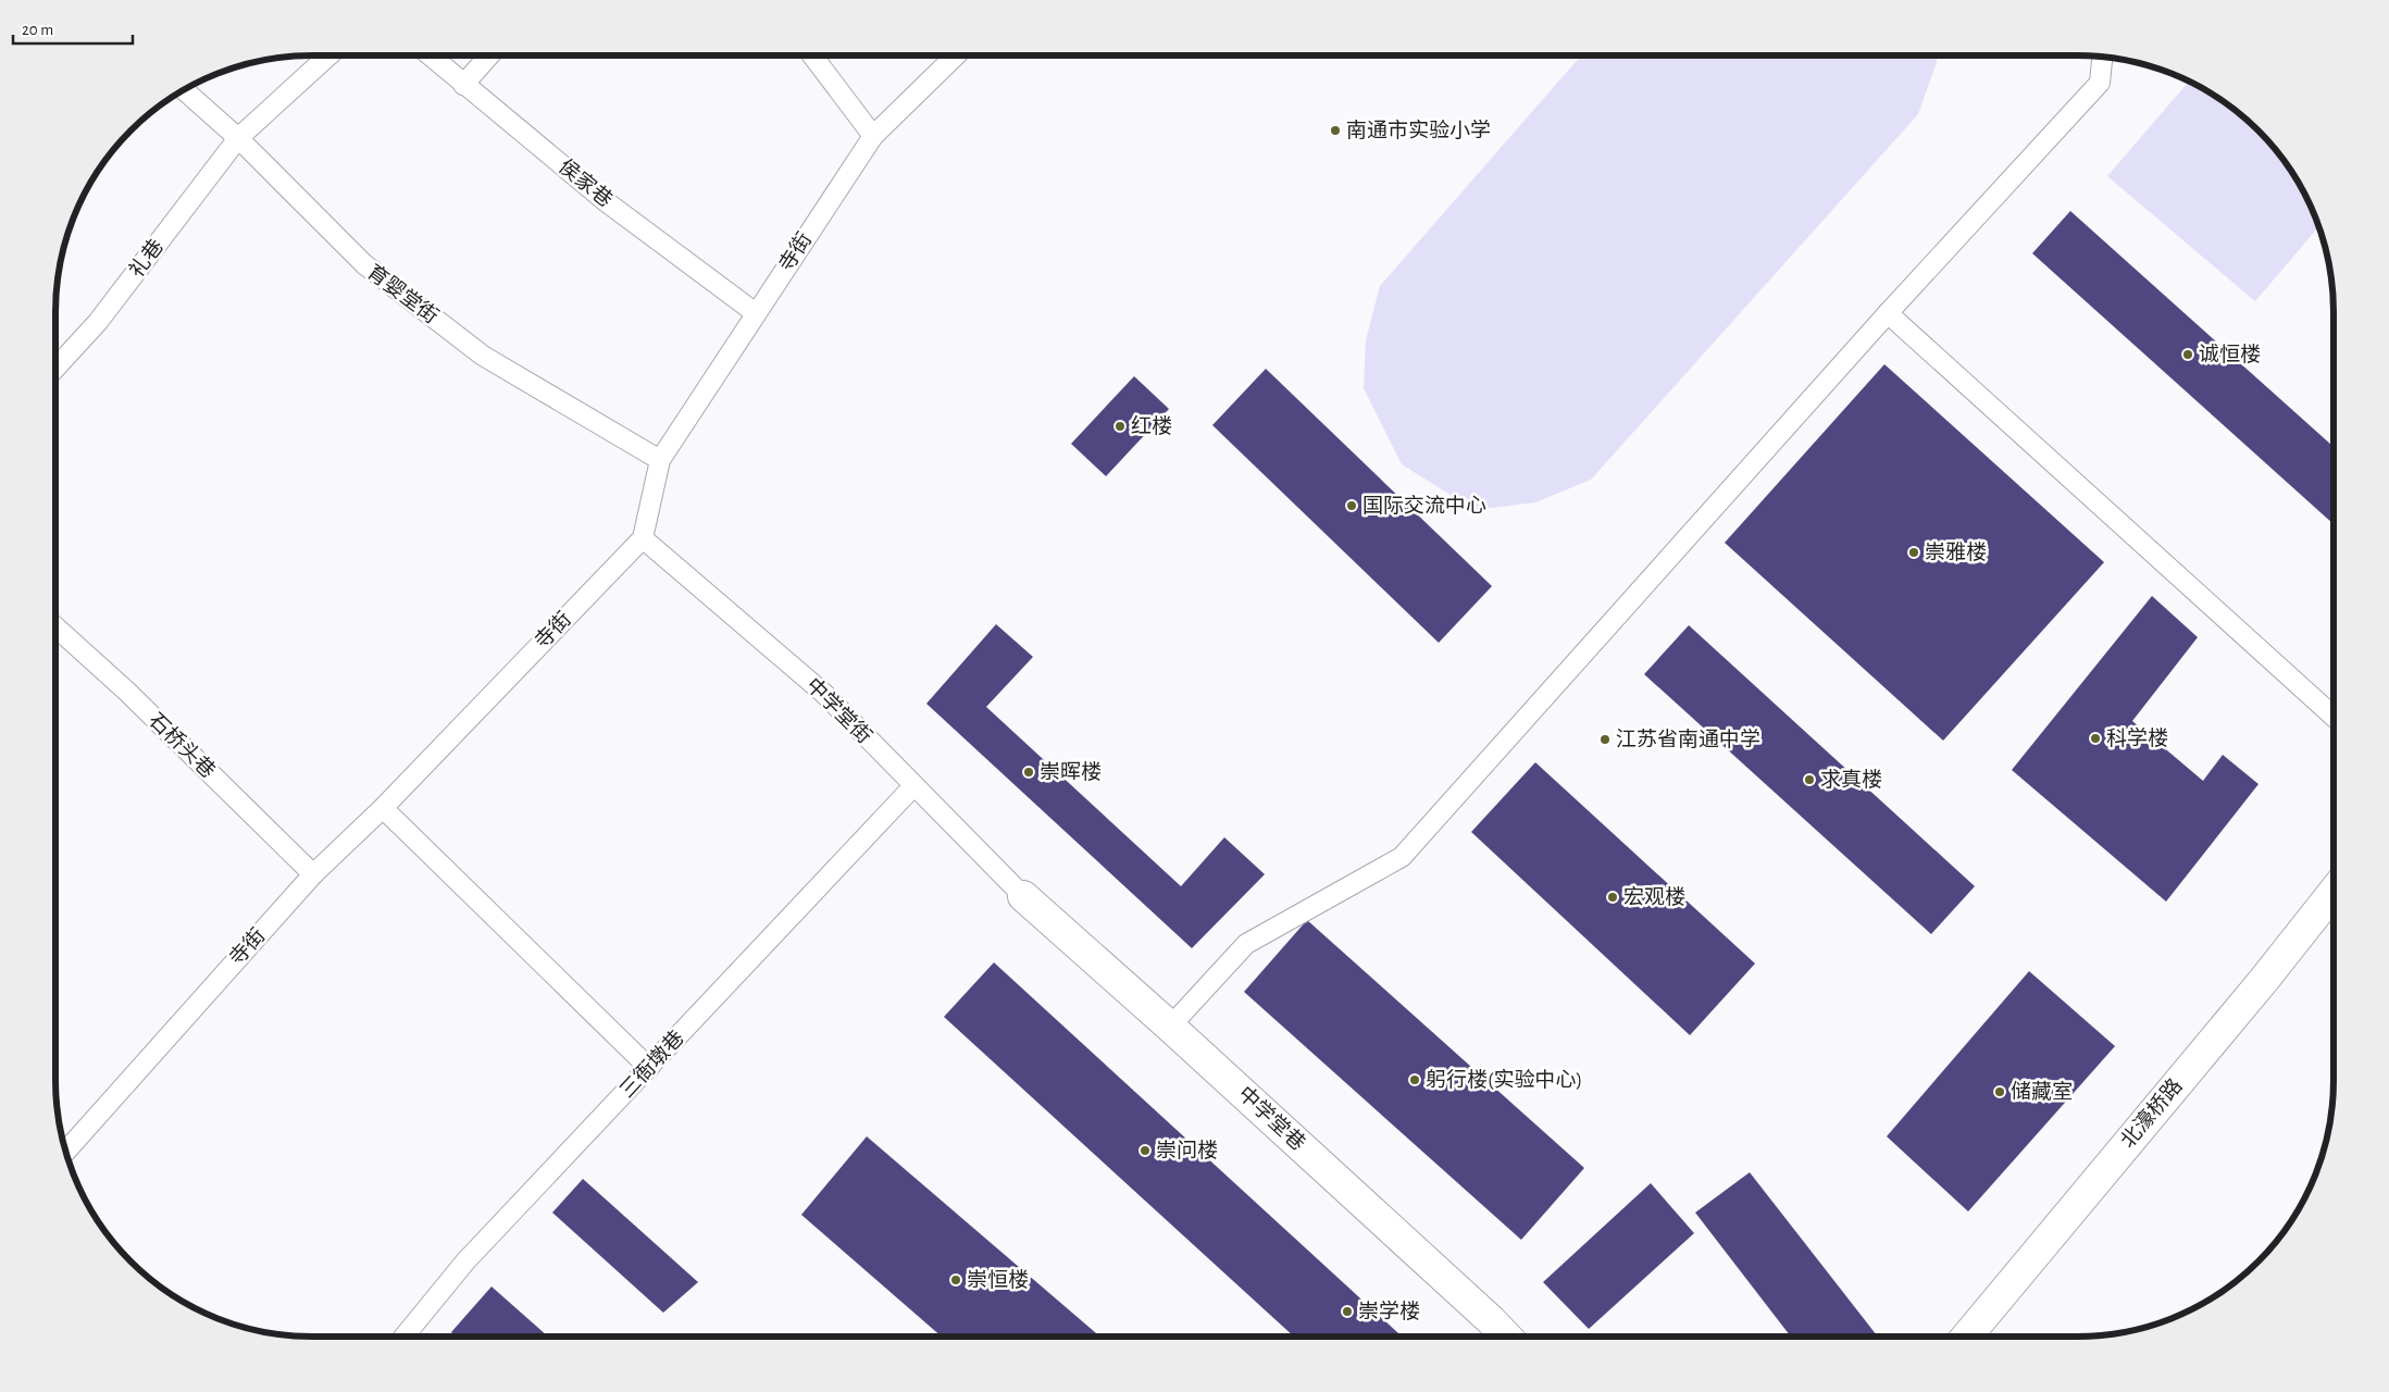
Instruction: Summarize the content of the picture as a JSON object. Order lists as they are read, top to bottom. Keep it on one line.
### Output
{"streets":{"street":["北濠桥路","中学堂巷"],"lane":["侯家巷","寺街","礼巷","育婴堂街","中学堂街","石桥头巷","三衙墩巷"]},"crossings":[["侯家巷","寺街"],["寺街","育婴堂街"],["寺街","中学堂街"],["寺街","石桥头巷"],["礼巷","育婴堂街"],["中学堂街","三衙墩巷"],["中学堂街","中学堂巷"]],"places":["南通市实验小学","诚恒楼","红楼","国际交流中心","崇雅楼","科学楼","江苏省南通中学","崇晖楼","求真楼","宏观楼","躬行楼(实验中心)","储藏室","崇问楼","崇恒楼","崇学楼"],"scale_bar":"20 m"}
